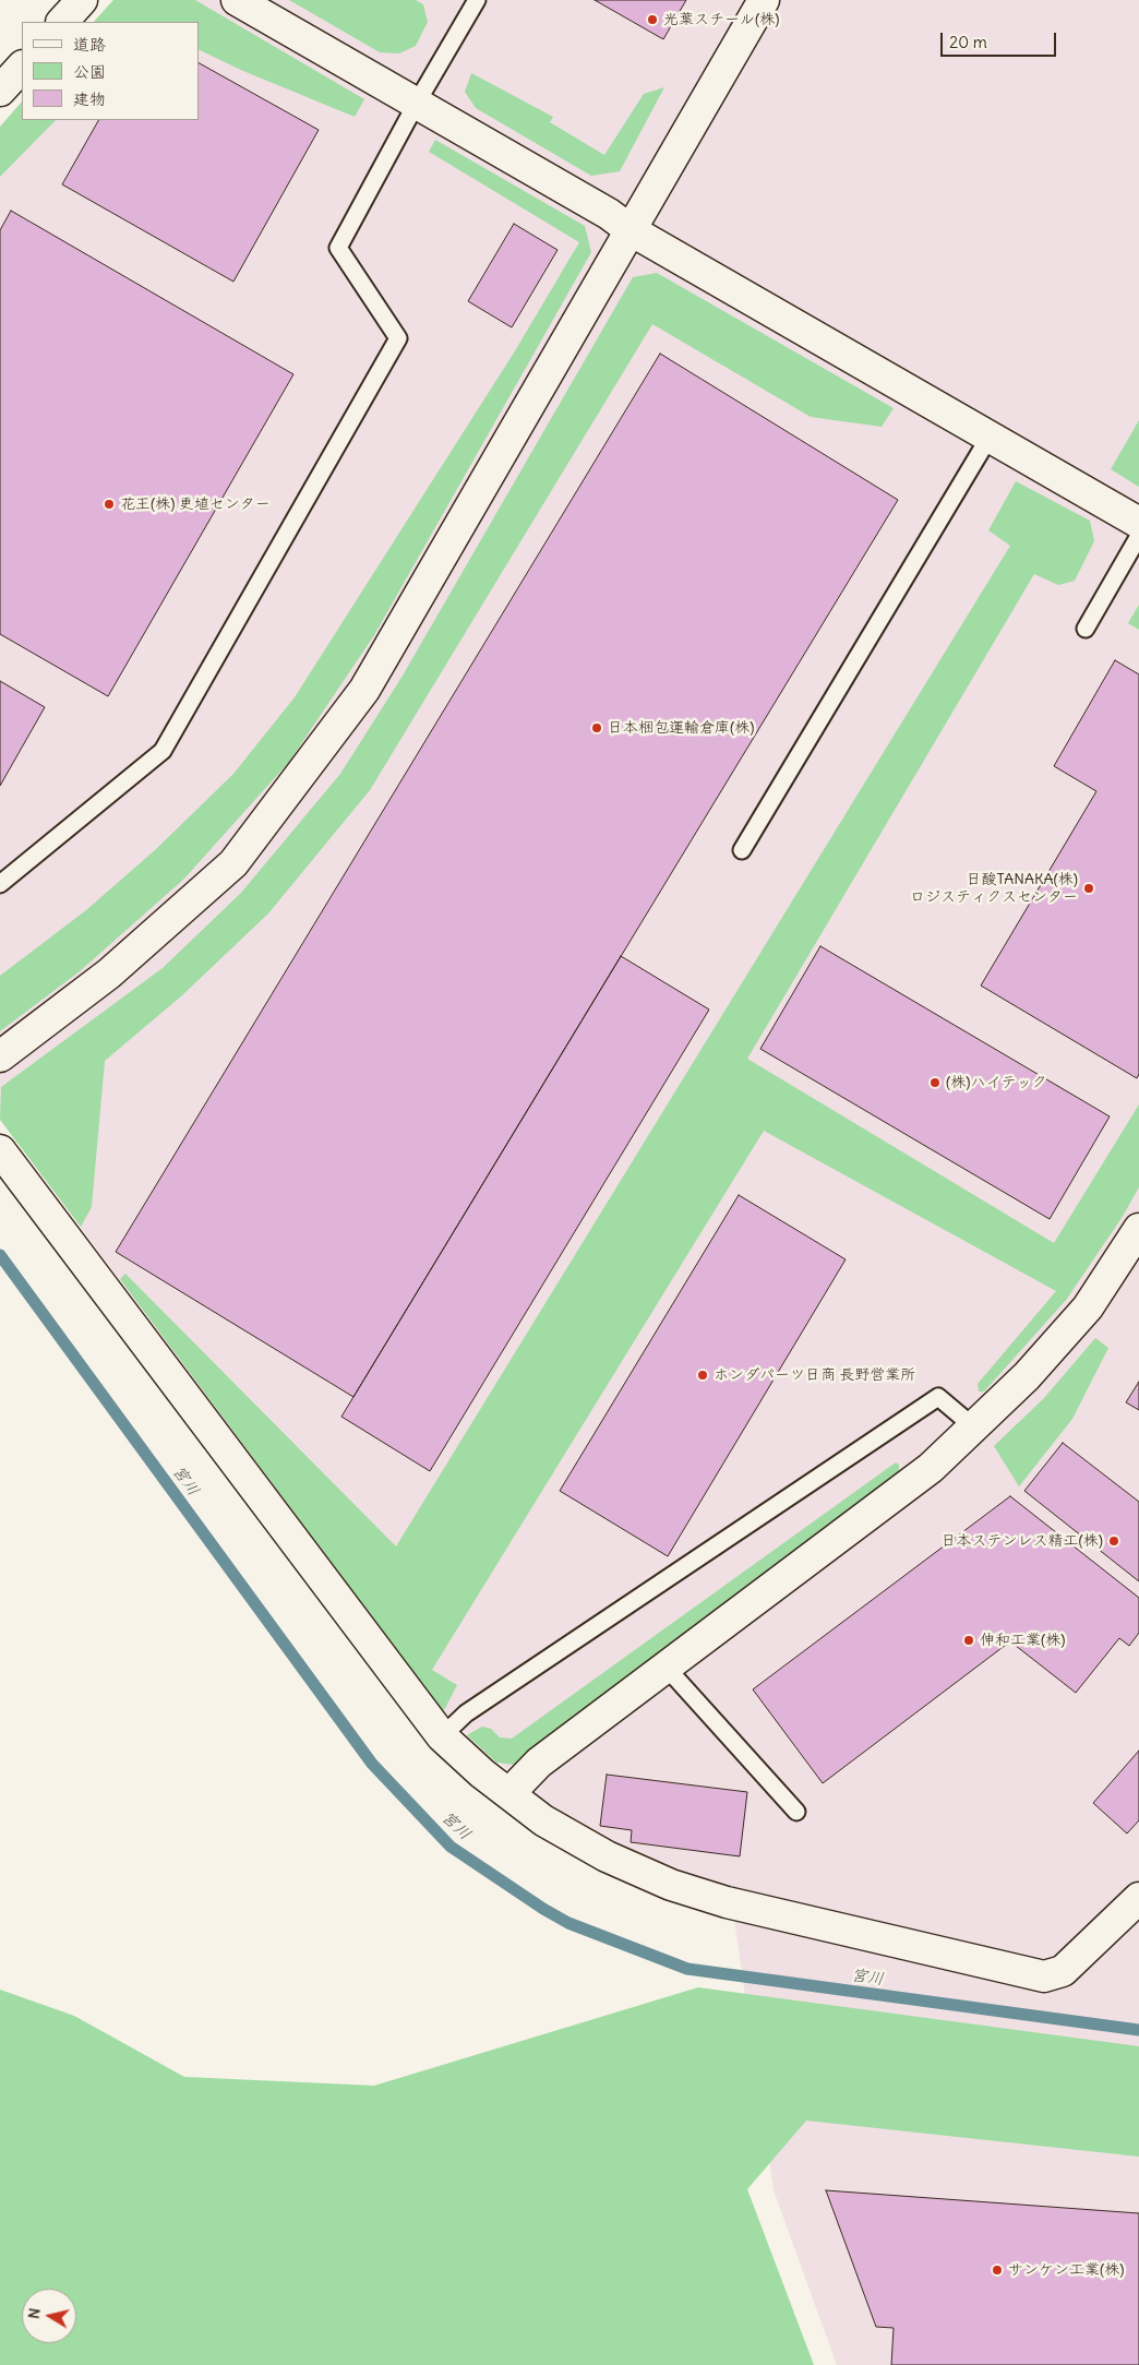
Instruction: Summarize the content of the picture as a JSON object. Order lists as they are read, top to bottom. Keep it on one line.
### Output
{"water":["宮川"],"places":["光葉スチール(株)","花王(株) 更埴センター","日本梱包運輸倉庫(株)","日酸TANAKA(株) ロジスティクスセンター","(株)ハイテック","ホンダパーツ日商 長野営業所","日本ステンレス精工(株)","伸和工業(株)","サンケン工業(株)"],"legend":["道路","公園","建物"],"scale_bar":"20 m","north":"left"}
